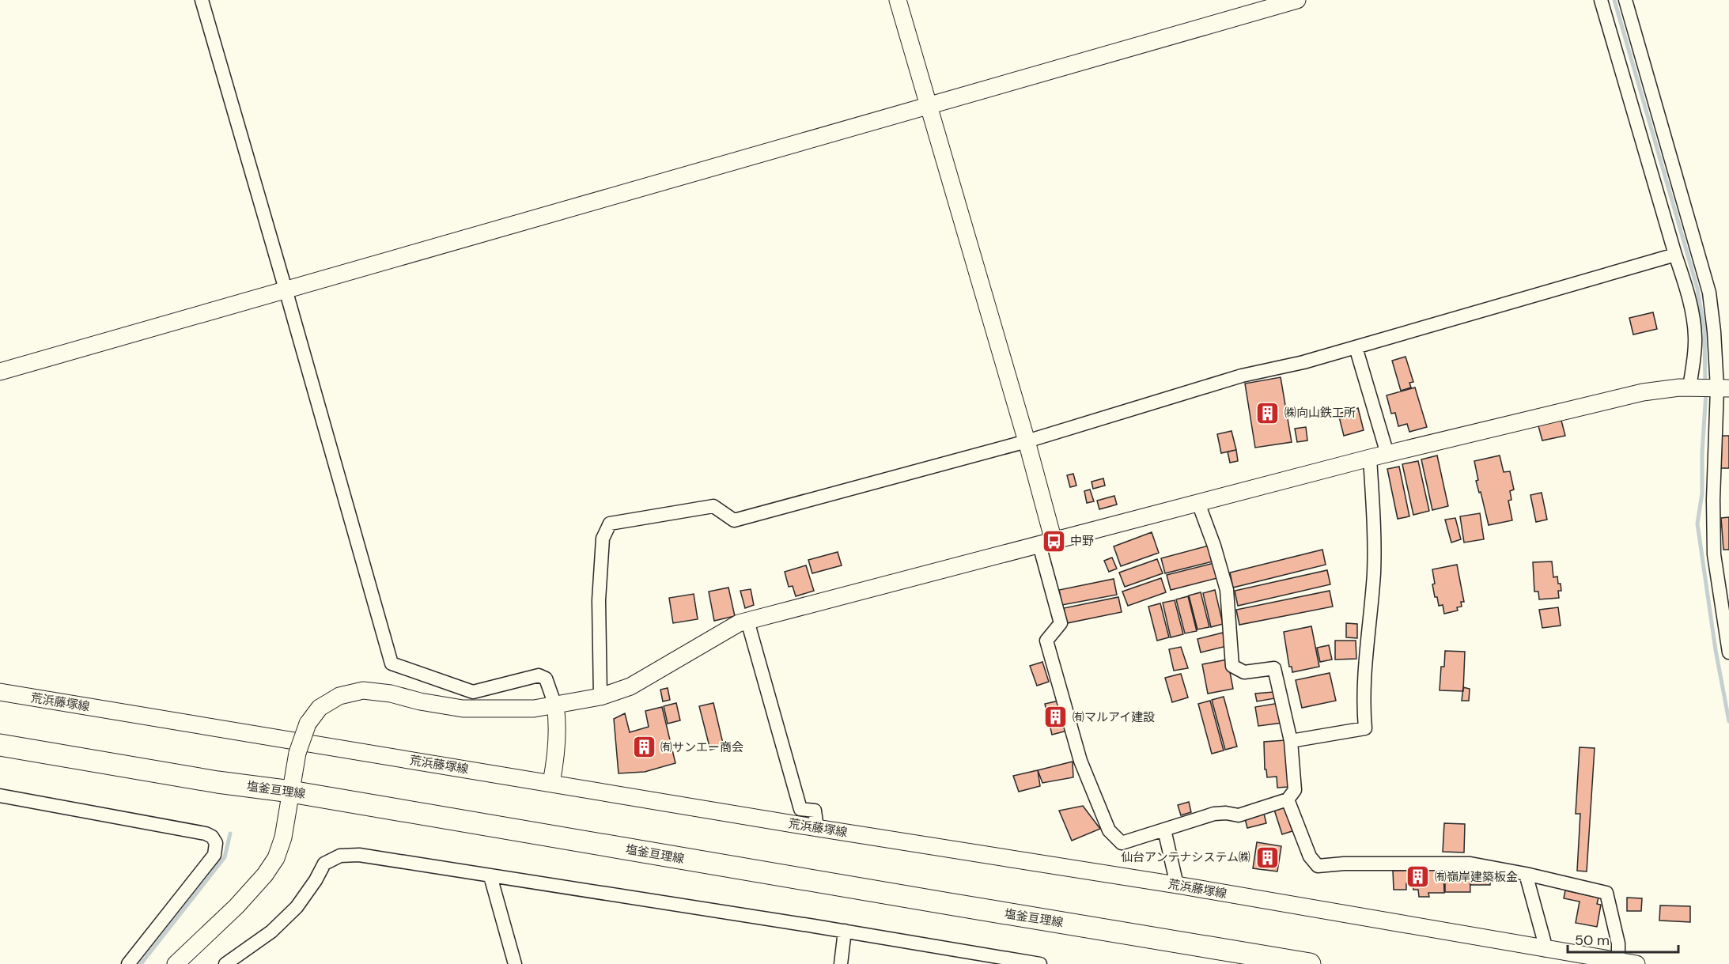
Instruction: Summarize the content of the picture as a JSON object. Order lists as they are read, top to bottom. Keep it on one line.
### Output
{"streets":{"main road":["塩釜亘理線"],"street":["荒浜藤塚線"]},"places":{"building":["㈱向山鉄工所","㈲マルアイ建設","㈲サンエー商会","仙台アンテナシステム㈱","㈲嶺岸建築板金"],"bus stop":["中野"]},"scale_bar":"50 m"}
